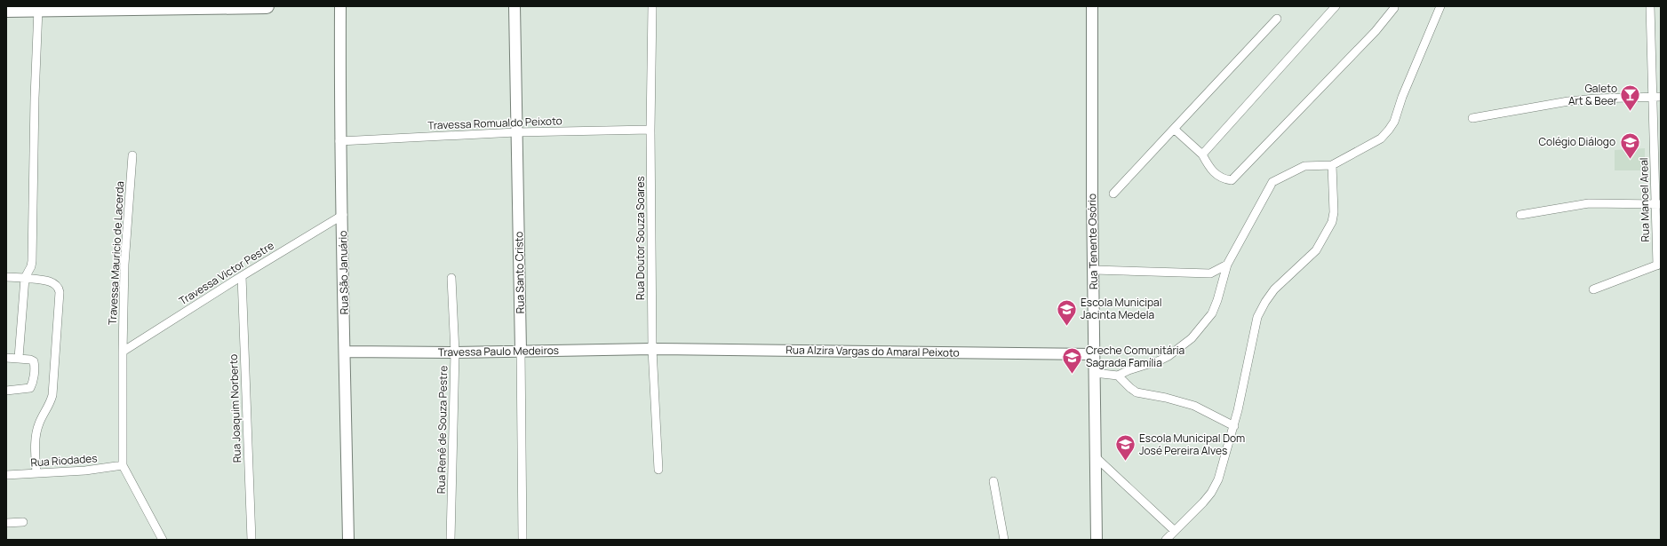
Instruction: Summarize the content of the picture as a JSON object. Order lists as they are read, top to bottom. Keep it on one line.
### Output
{"streets":{"street":["Travessa Romualdo Peixoto","Rua Manoel Areal","Rua Doutor Souza Soares","Rua Tenente Osório","Travessa Mauricio de Lacerda","Rua São Januário","Rua Santo Cristo","Travessa Victor Pestre","Travessa Paulo Medeiros","Rua Alzira Vargas do Amaral Peixoto","Rua Joaquim Norberto","Rua Renê de Souza Pestre","Rua Riodades"]},"crossings":[["Travessa Romualdo Peixoto","Rua Doutor Souza Soares"],["Travessa Romualdo Peixoto","Rua São Januário"],["Travessa Romualdo Peixoto","Rua Santo Cristo"],["Rua Doutor Souza Soares","Travessa Paulo Medeiros"],["Rua Doutor Souza Soares","Rua Alzira Vargas do Amaral Peixoto"],["Rua Tenente Osório","Rua Alzira Vargas do Amaral Peixoto"],["Travessa Mauricio de Lacerda","Travessa Victor Pestre"],["Travessa Mauricio de Lacerda","Rua Riodades"],["Rua São Januário","Travessa Victor Pestre"],["Rua São Januário","Travessa Paulo Medeiros"],["Rua Santo Cristo","Travessa Paulo Medeiros"],["Travessa Victor Pestre","Rua Joaquim Norberto"],["Travessa Paulo Medeiros","Rua Alzira Vargas do Amaral Peixoto"],["Travessa Paulo Medeiros","Rua Renê de Souza Pestre"]],"places":{"bar":["Galeto Art & Beer"],"school or university":["Colégio Diálogo","Escola Municipal Jacinta Medela","Creche Comunitária Sagrada Família","Escola Municipal Dom José Pereira Alves"]}}
